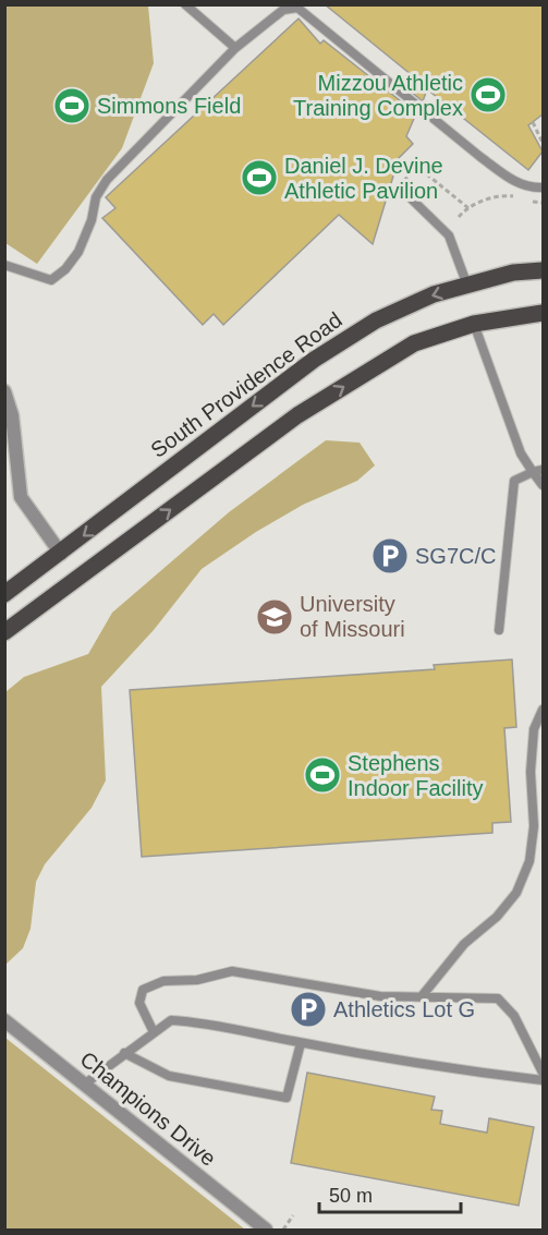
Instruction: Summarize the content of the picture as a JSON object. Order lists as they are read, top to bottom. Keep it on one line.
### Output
{"streets":{"main road":["South Providence Road"],"street":["Champions Drive"]},"places":{"sports":["Mizzou Athletic Training Complex","Simmons Field","Daniel J. Devine Athletic Pavilion","Stephens Indoor Facility"],"parking":["SG7C/C","Athletics Lot G"],"school or university":["University of Missouri"]},"scale_bar":"50 m"}
